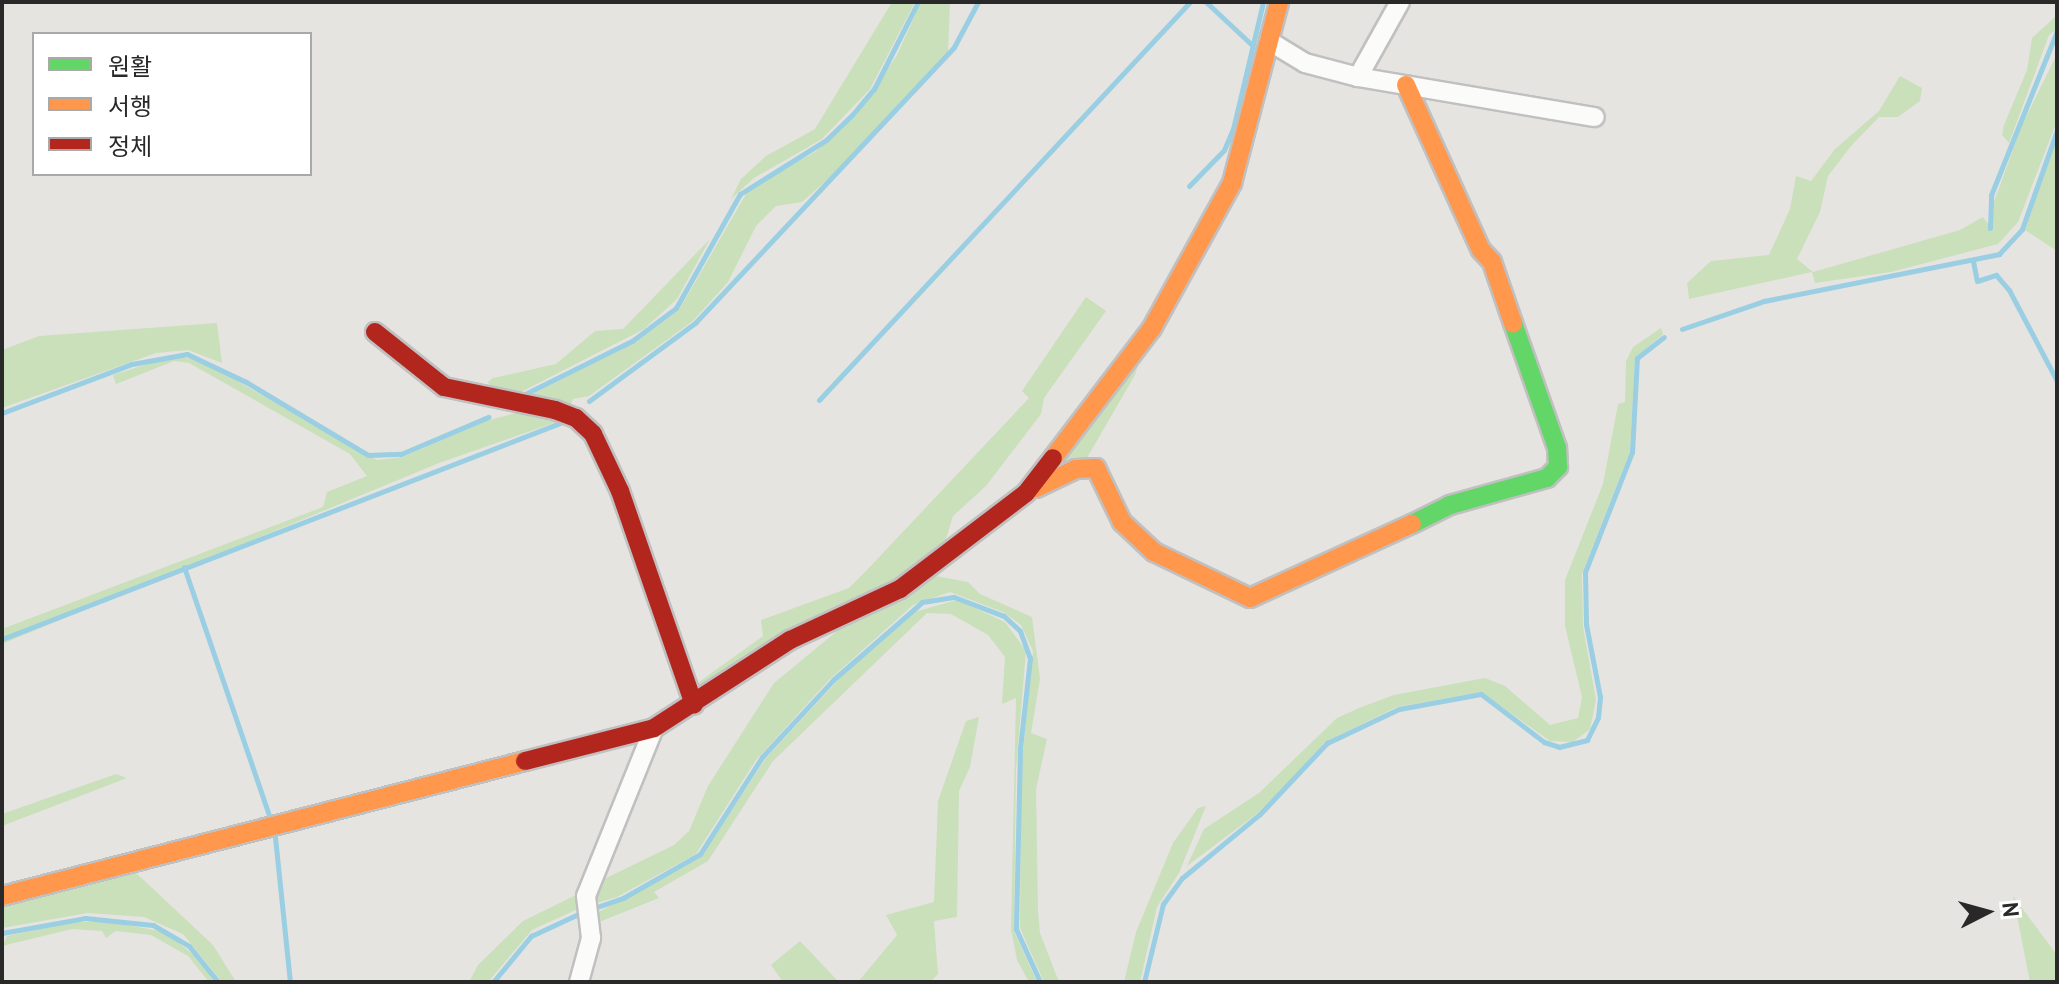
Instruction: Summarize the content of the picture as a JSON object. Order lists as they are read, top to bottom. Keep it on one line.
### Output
{"legend":["원활","서행","정체"],"north":"right"}
